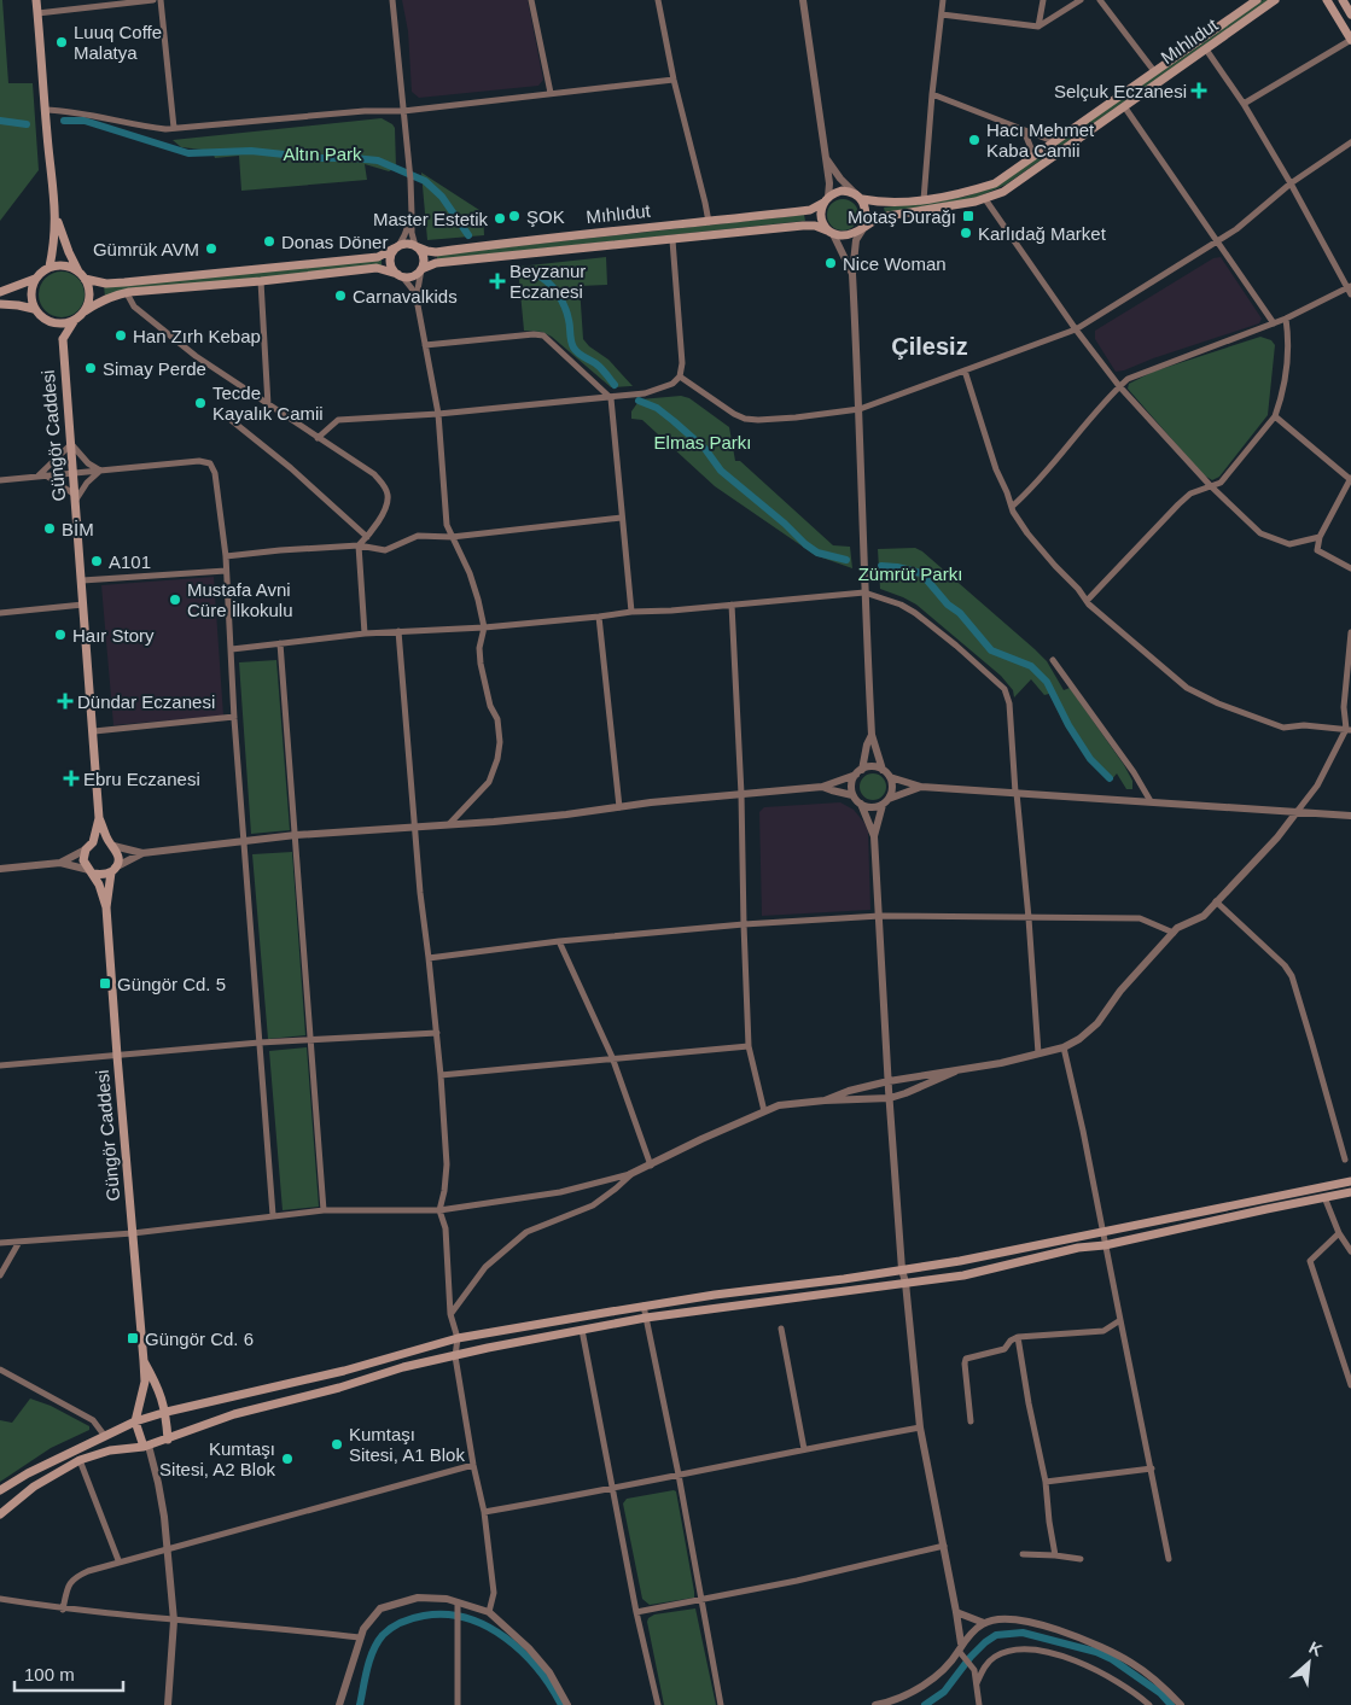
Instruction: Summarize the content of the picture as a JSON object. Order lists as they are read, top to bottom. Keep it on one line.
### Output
{"streets":{"main road":["Mıhlıdut","Güngör Caddesi"]},"districts":["Çilesiz"],"parks":["Altın Park","Elmas Parkı","Zümrüt Parkı"],"places":{"other":["Luuq Coffe Malatya","Hacı Mehmet Kaba Camii","ŞOK","Master Estetik","Karlıdağ Market","Donas Döner","Gümrük AVM","Nice Woman","Carnavalkids","Han Zırh Kebap","Simay Perde","Tecde Kayalık Camii","BİM","A101","Mustafa Avni Cüre İlkokulu","Haır Story","Kumtaşı Sitesi, A1 Blok","Kumtaşı Sitesi, A2 Blok"],"health":["Selçuk Eczanesi","Beyzanur Eczanesi","Dündar Eczanesi","Ebru Eczanesi"],"transit":["Motaş Durağı","Güngör Cd. 5","Güngör Cd. 6"]},"scale_bar":"100 m","north":"top right"}
